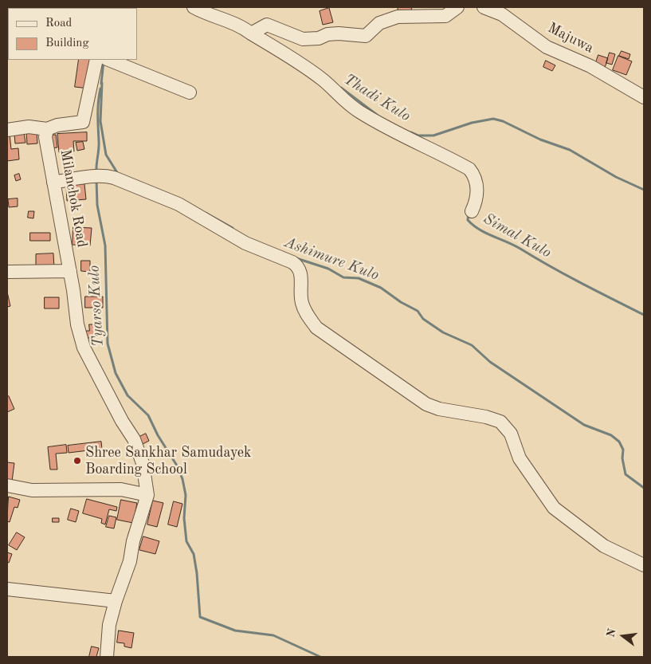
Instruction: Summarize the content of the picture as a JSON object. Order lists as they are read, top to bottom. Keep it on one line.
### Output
{"streets":{"street":["Majuwa","Milanchok Road"]},"water":["Thadi Kulo","Simal Kulo","Ashimure Kulo","Tyarso Kulo"],"places":["Shree Sankhar Samudayek Boarding School"],"legend":["Road","Building"],"north":"left"}
